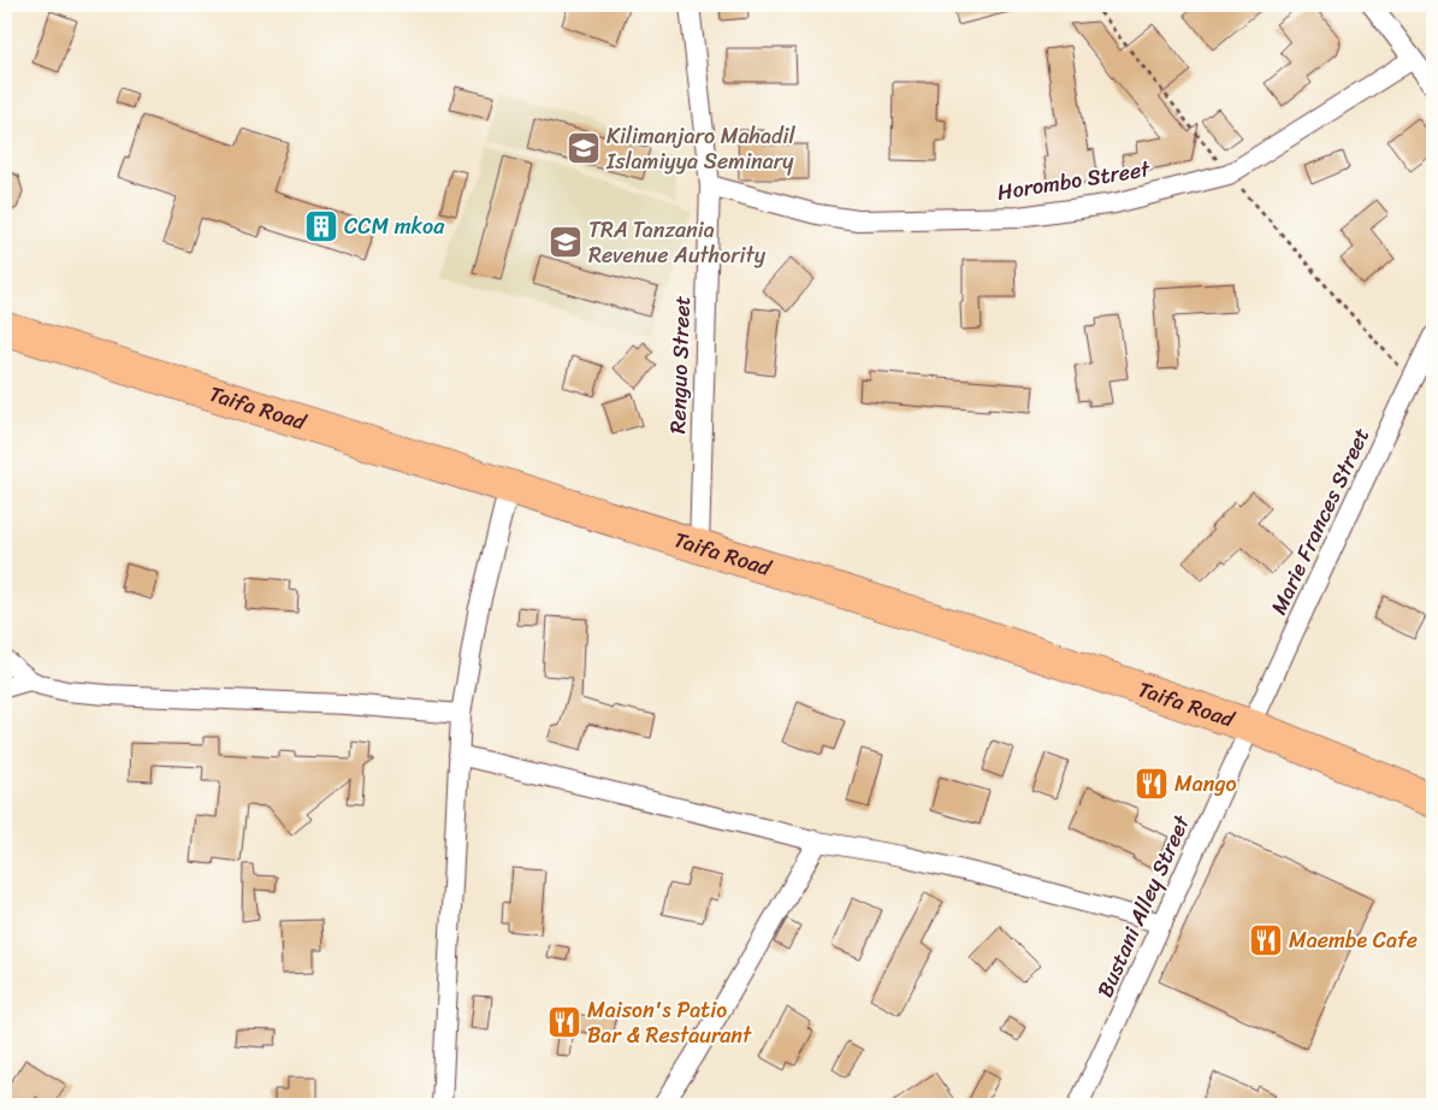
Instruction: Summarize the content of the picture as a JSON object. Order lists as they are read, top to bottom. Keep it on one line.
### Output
{"streets":{"highway":["Taifa Road"],"street":["Horombo Street","Renguo Street","Marie Frances Street","Bustani Alley Street"]},"crossings":[["Horombo Street","Renguo Street"],["Renguo Street","Taifa Road"],["Taifa Road","Marie Frances Street"],["Taifa Road","Bustani Alley Street"],["Marie Frances Street","Bustani Alley Street"]],"places":{"school or university":["Kilimanjaro Mahadil Islamiyya Seminary","TRA Tanzania Revenue Authority"],"building":["CCM mkoa"],"restaurant":["Mango","Maembe Cafe","Maison's Patio Bar & Restaurant"]}}
